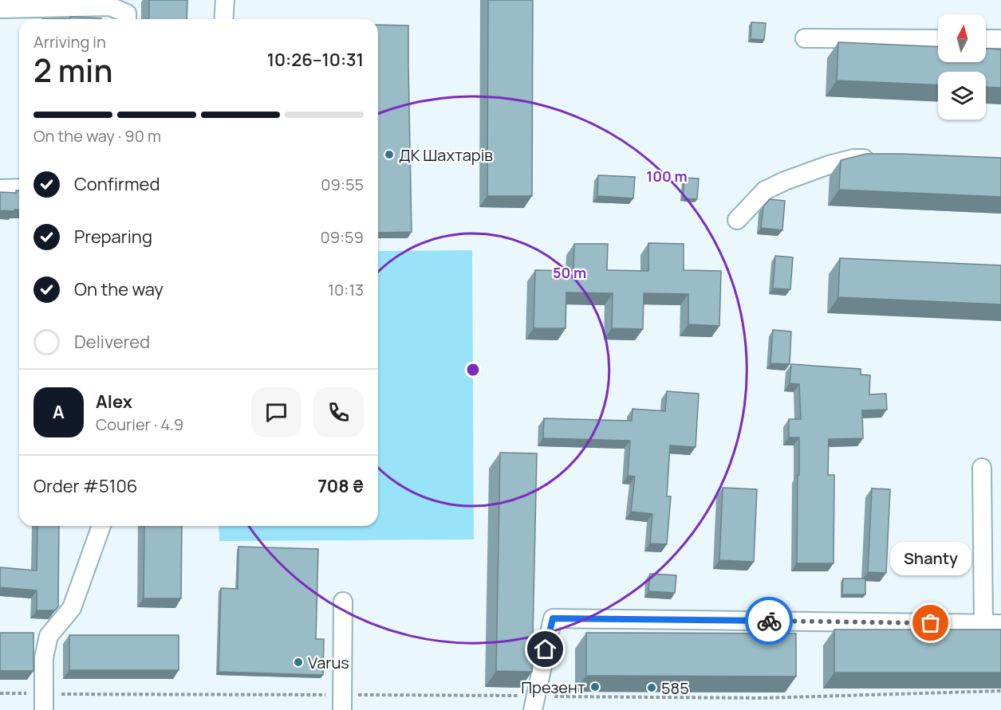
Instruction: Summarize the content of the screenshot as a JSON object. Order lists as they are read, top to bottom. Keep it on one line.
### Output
{"places":["ДК Шахтарів","Shanty","Varus","Презент","585"],"north":"top","page":{"heading":["2 min","Arriving in","10:26–10:31"],"panel":["Alex","Courier · 4.9","Order #5106","708 ₴"],"bar":"On the way · 90 m","list":[["Confirmed","09:55"],["Preparing","09:59"],["On the way","10:13"],"Delivered"],"round":"A","bubble":"Shanty"},"rings":["100 m","50 m"]}
